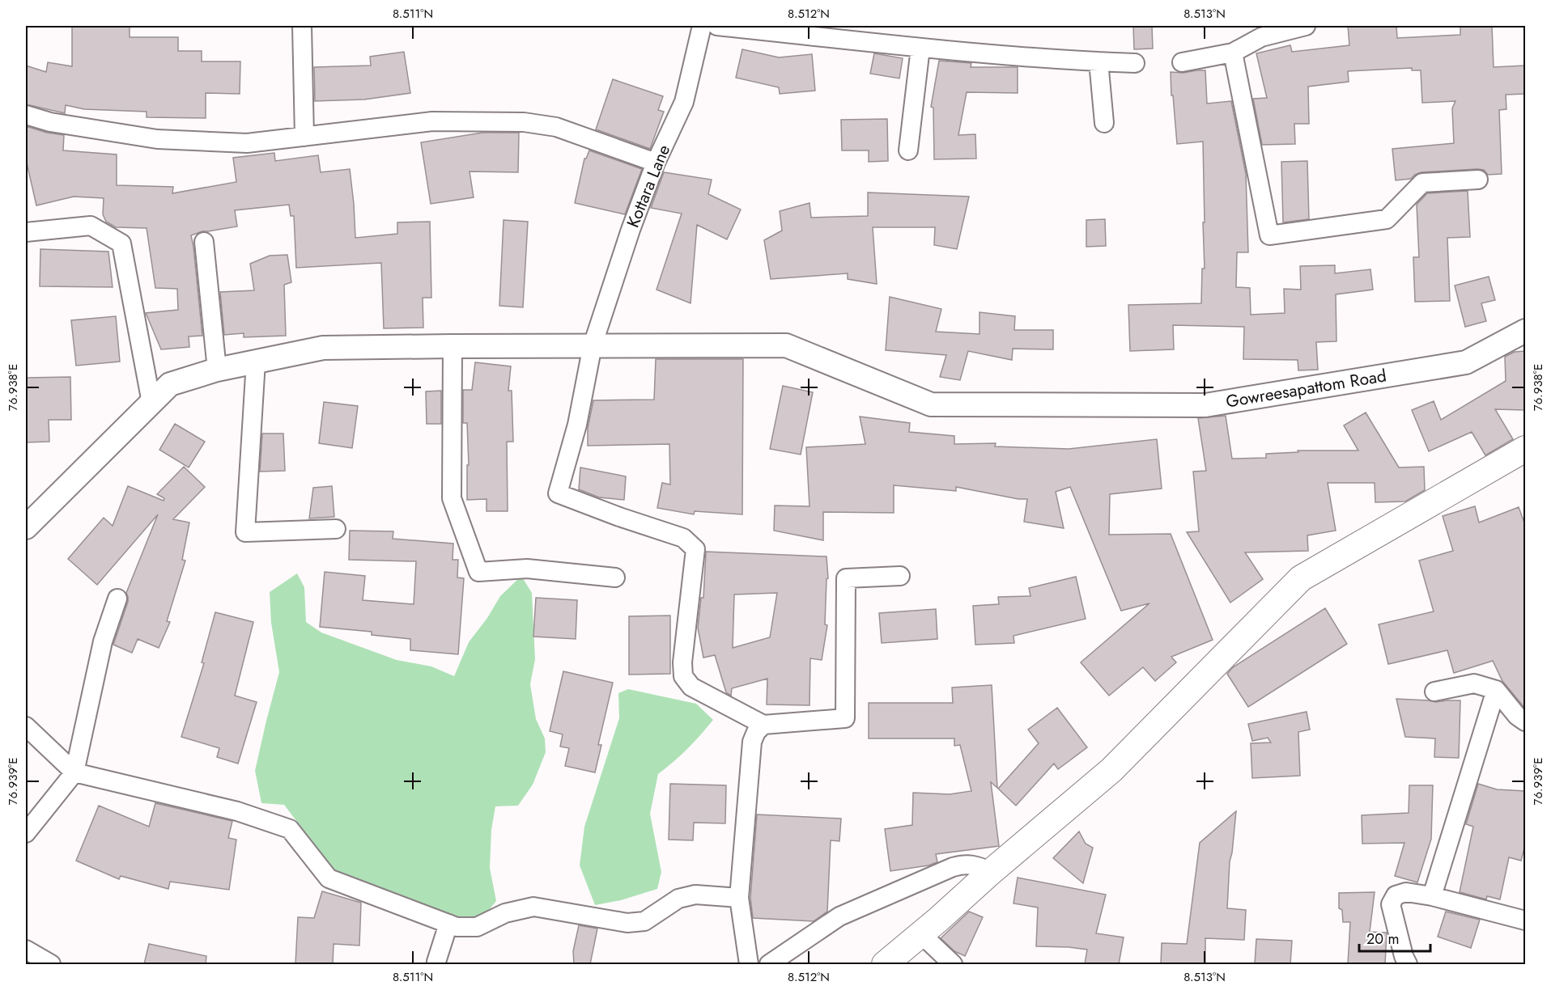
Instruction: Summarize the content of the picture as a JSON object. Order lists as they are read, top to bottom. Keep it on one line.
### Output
{"streets":{"street":["Kottara Lane","Gowreesapattom Road"]},"crossings":[["Kottara Lane","Gowreesapattom Road"]],"scale_bar":"20 m","coordinates":["8.511°N","8.512°N","8.513°N","76.938°E","76.939°E"]}
